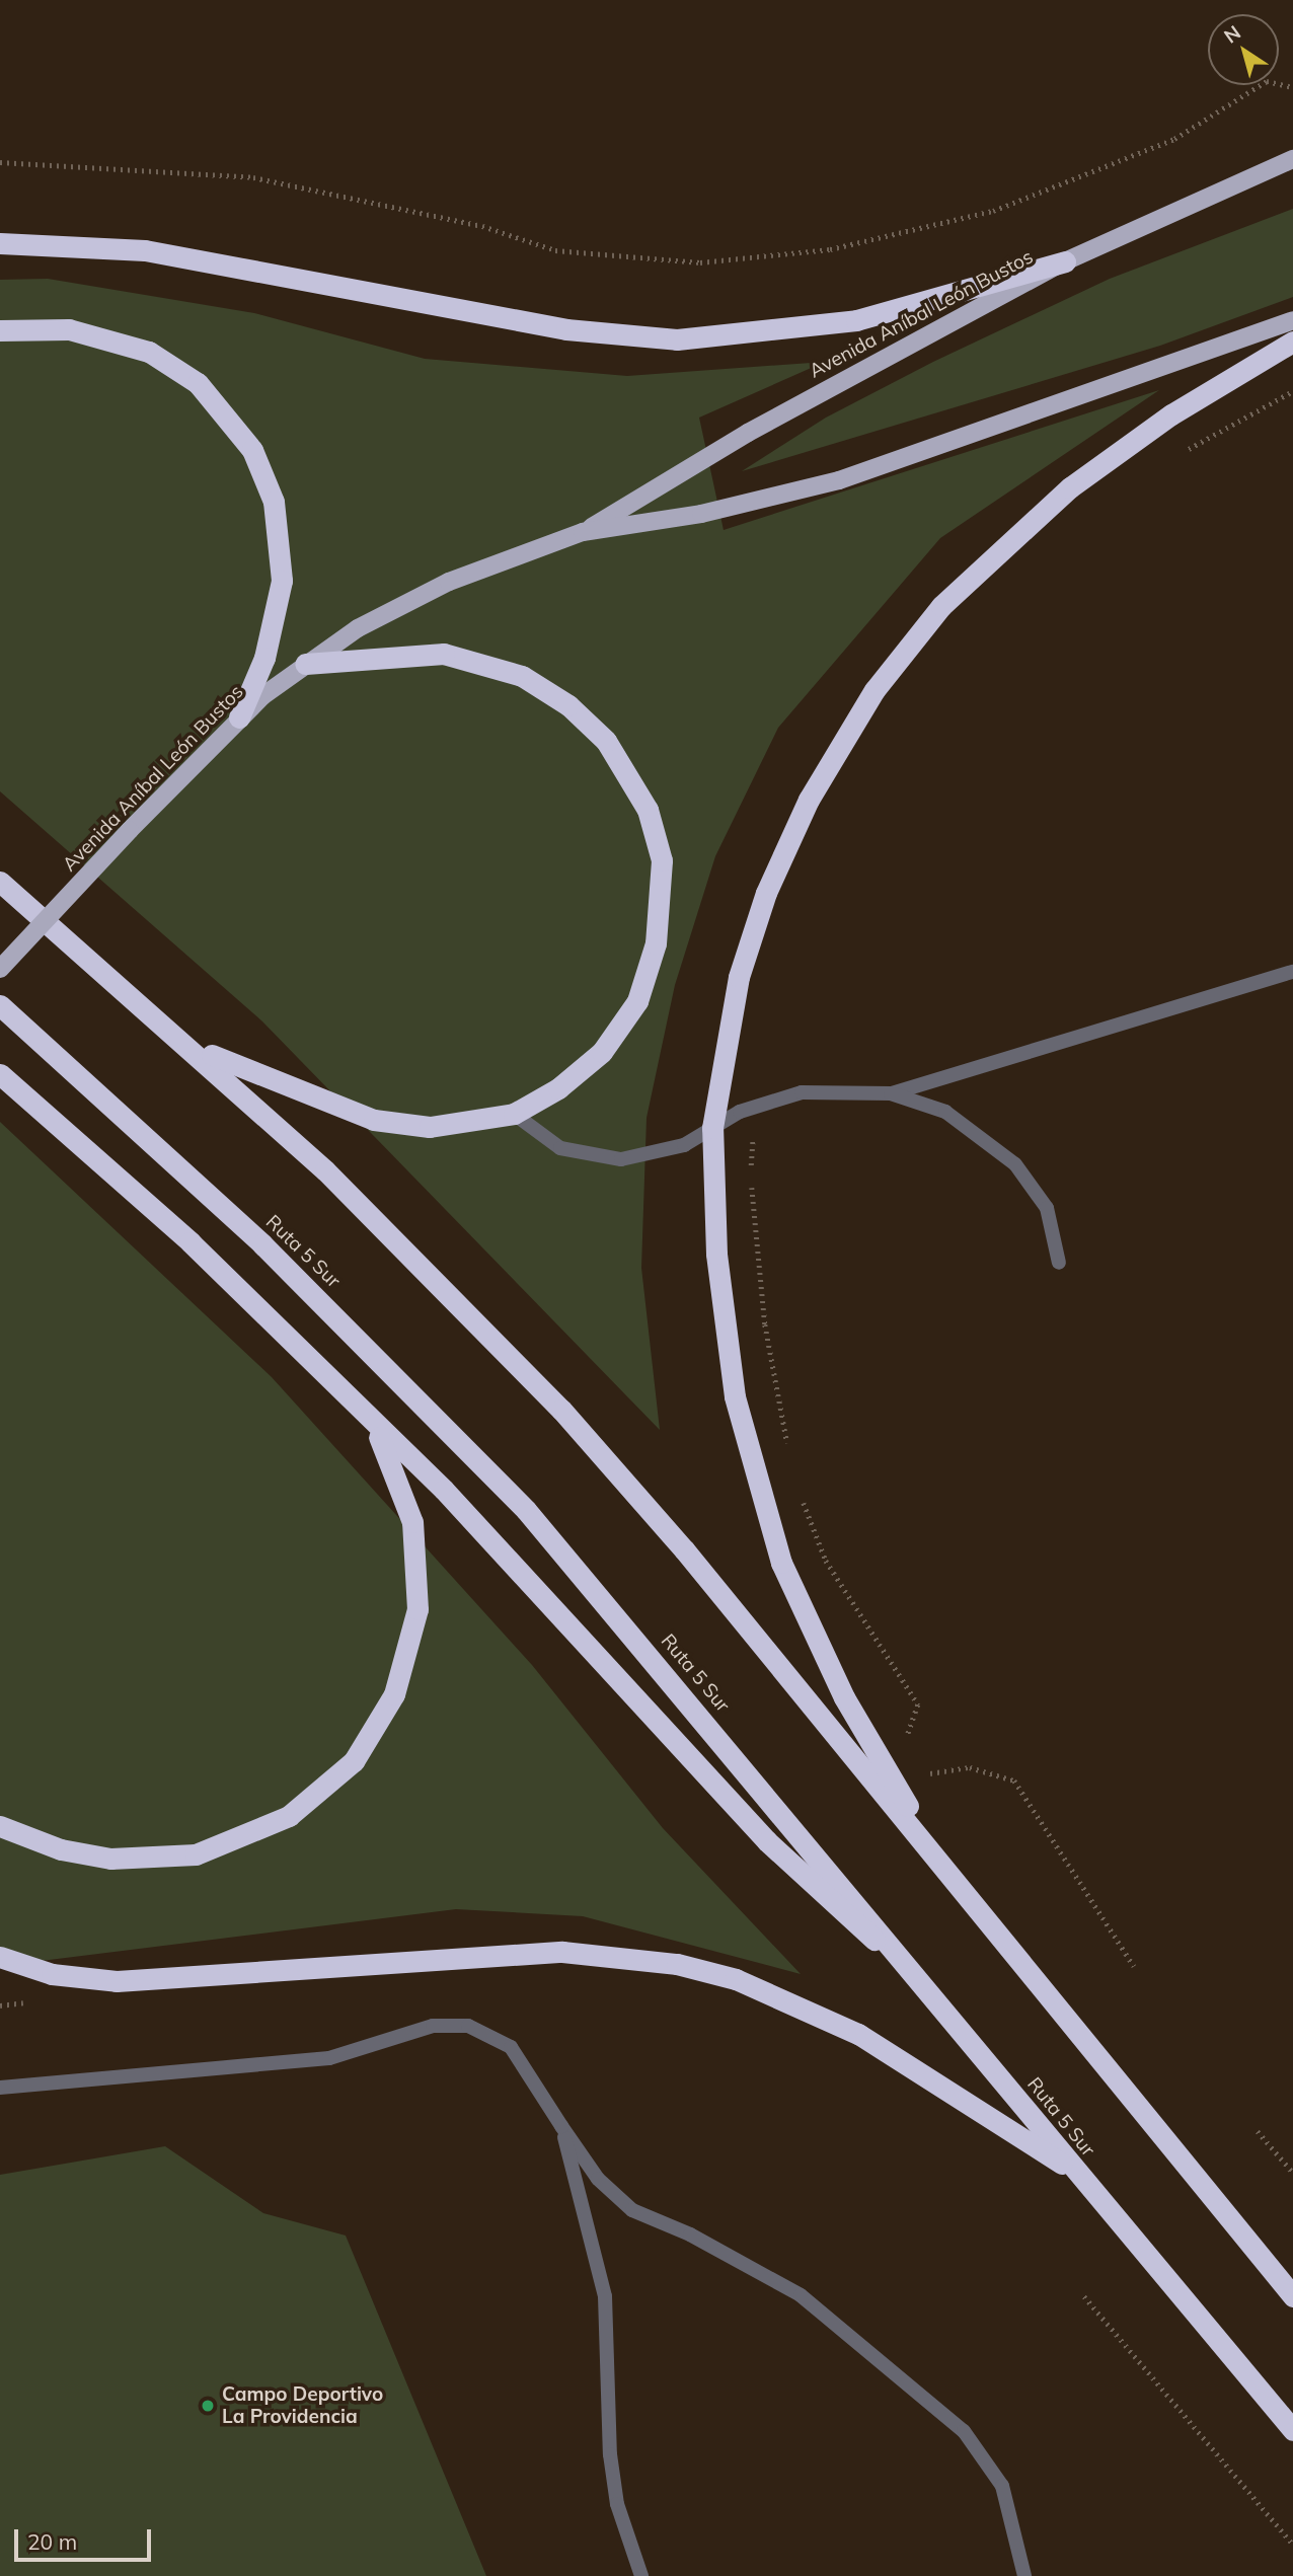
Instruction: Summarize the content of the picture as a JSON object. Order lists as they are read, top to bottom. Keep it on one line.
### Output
{"streets":{"highway":["Ruta 5 Sur"],"main road":["Avenida Aníbal León Bustos"]},"places":["Campo Deportivo La Providencia"],"scale_bar":"20 m","north":"top left"}
